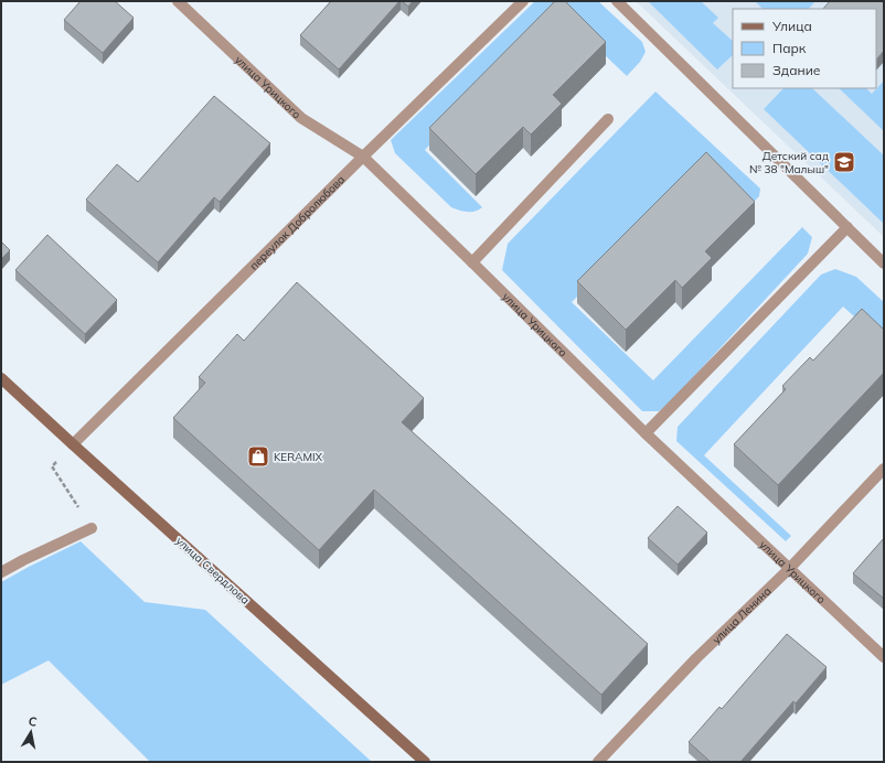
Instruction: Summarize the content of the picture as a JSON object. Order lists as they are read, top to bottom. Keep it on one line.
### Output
{"streets":{"main road":["улица Свердлова"],"street":["улица Урицкого","переулок Добролюбова","улица Ленина"]},"crossings":[["улица Урицкого","переулок Добролюбова"],["улица Урицкого","улица Ленина"],["переулок Добролюбова","улица Свердлова"]],"places":{"school or university":["Детский сад № 38 \"Малыш\""],"shop":["KERAMIX"]},"legend":["Улица","Парк","Здание"],"north":"top"}
